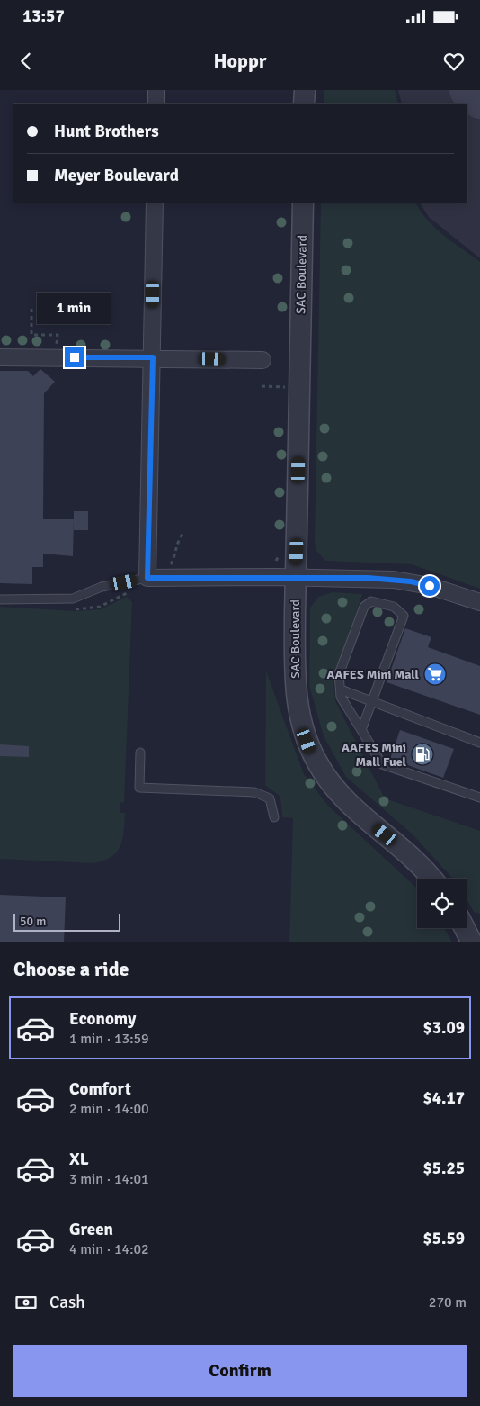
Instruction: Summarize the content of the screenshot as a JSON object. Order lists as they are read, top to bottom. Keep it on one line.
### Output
{"streets":{"street":["SAC Boulevard"]},"places":{"supermarket":["AAFES Mini Mall"],"fuel station":["AAFES Mini Mall Fuel"]},"scale_bar":"50 m","page":{"status":"13:57","header":"Hoppr","banner":["Hunt Brothers","Meyer Boulevard"],"bubble":"1 min","scale":"50 m","heading":"Choose a ride","list":[{"name":"Economy","note":"1 min · 13:59","value":"$3.09"},{"name":"Comfort","note":"2 min · 14:00","value":"$4.17"},{"name":"XL","note":"3 min · 14:01","value":"$5.25"},{"name":"Green","note":"4 min · 14:02","value":"$5.59"}],"pay":["Cash","270 m"],"buttons":"Confirm"}}
